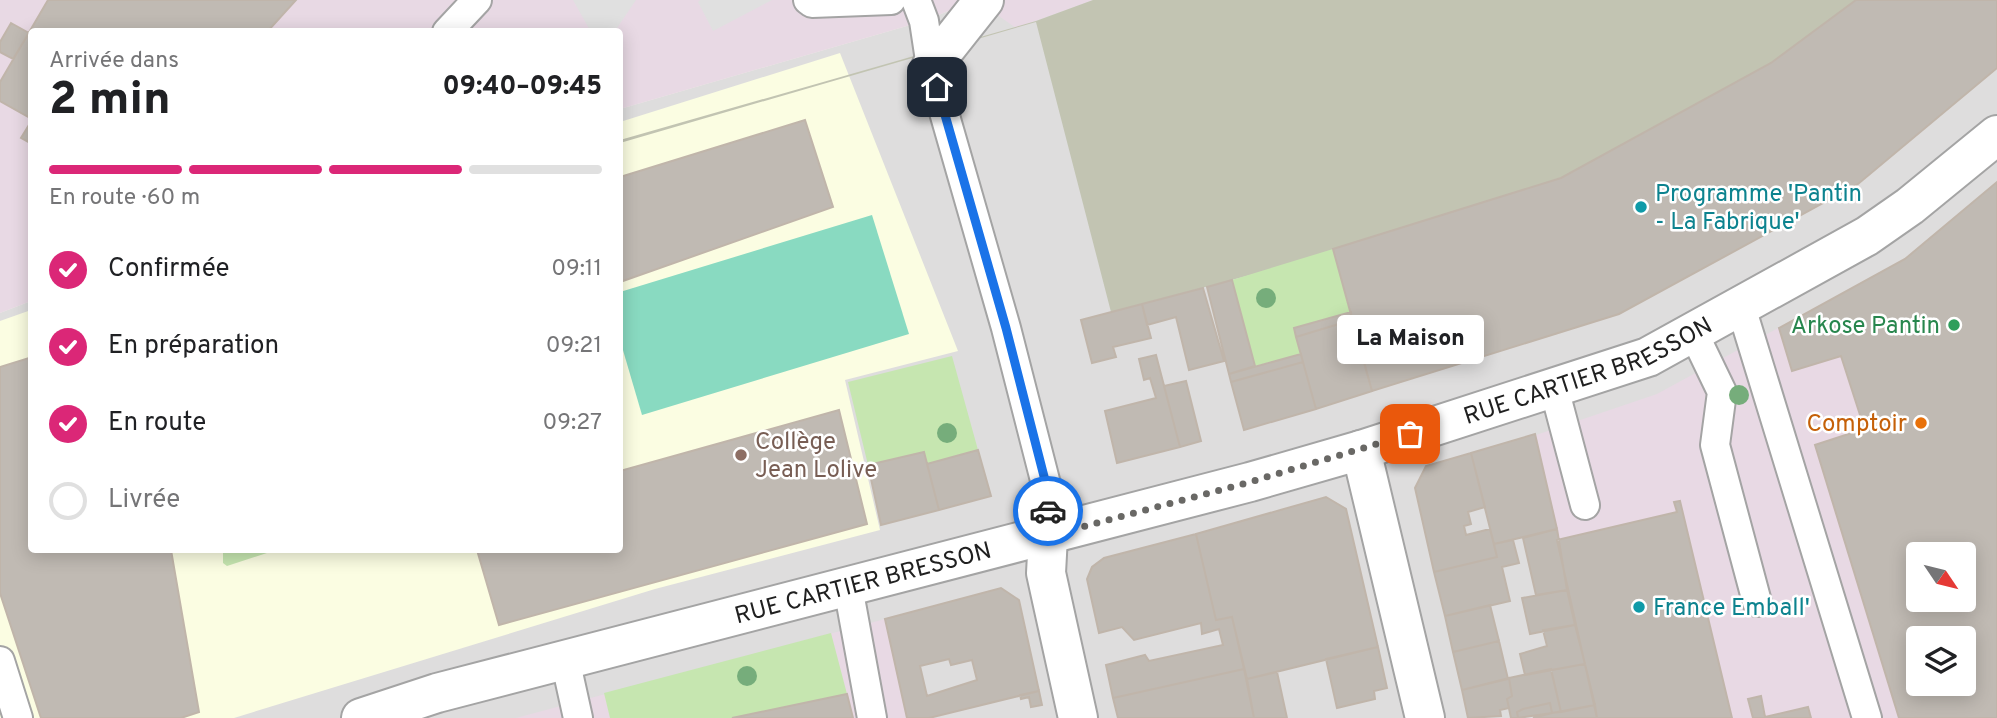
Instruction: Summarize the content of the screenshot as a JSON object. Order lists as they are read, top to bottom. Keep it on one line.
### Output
{"streets":{"street":["RUE CARTIER BRESSON"]},"places":["Programme 'Pantin - La Fabrique'","Arkose Pantin","Comptoir","La Maison","Collège Jean Lolive","France Emball'"],"north":"bottom right","page":{"heading":["2 min","Arrivée dans","09:40–09:45"],"bar":"En route · 60 m","list":[["Confirmée","09:11"],["En préparation","09:21"],["En route","09:27"],"Livrée"],"bubble":"La Maison"}}
